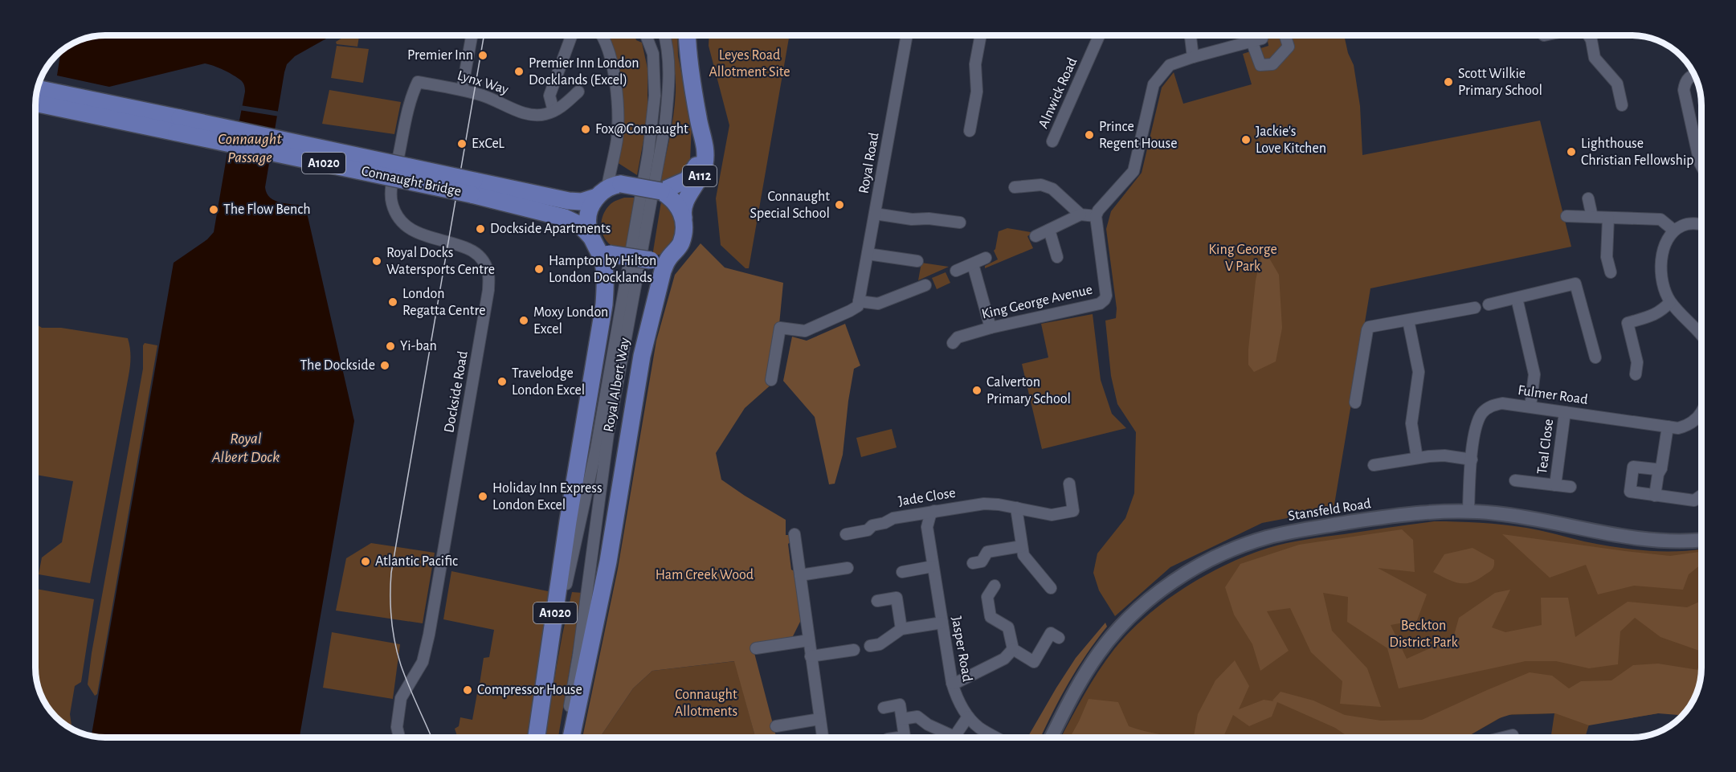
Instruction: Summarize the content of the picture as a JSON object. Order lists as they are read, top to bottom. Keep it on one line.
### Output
{"streets":{"main road":["A1020","A112","Connaught Bridge","Royal Albert Way"],"street":["Lynx Way","Alnwick Road","Royal Road","King George Avenue","Dockside Road","Fulmer Road","Teal Close","Jade Close","Stansfeld Road","Jasper Road"]},"crossings":[["Lynx Way","Dockside Road"],["A1020","A112"],["A1020","Connaught Bridge"],["A1020","Royal Albert Way"],["A112","Connaught Bridge"],["A112","Royal Albert Way"],["Connaught Bridge","Royal Albert Way"],["Fulmer Road","Teal Close"],["Fulmer Road","Stansfeld Road"],["Jade Close","Jasper Road"]],"water":["Connaught Passage","Royal Albert Dock"],"parks":["Leyes Road Allotment Site","King George V Park","Ham Creek Wood","Beckton District Park","Connaught Allotments"],"places":["Premier Inn","Premier Inn London Docklands (Excel)","Scott Wilkie Primary School","Fox@Connaught","Prince Regent House","Jackie's Love Kitchen","ExCeL","Lighthouse Christian Fellowship","Connaught Special School","The Flow Bench","Dockside Apartments","Royal Docks Watersports Centre","Hampton by Hilton London Docklands","London Regatta Centre","Moxy London Excel","Yi-ban","The Dockside","Travelodge London Excel","Calverton Primary School","Holiday Inn Express London Excel","Atlantic Pacific","Compressor House"]}
